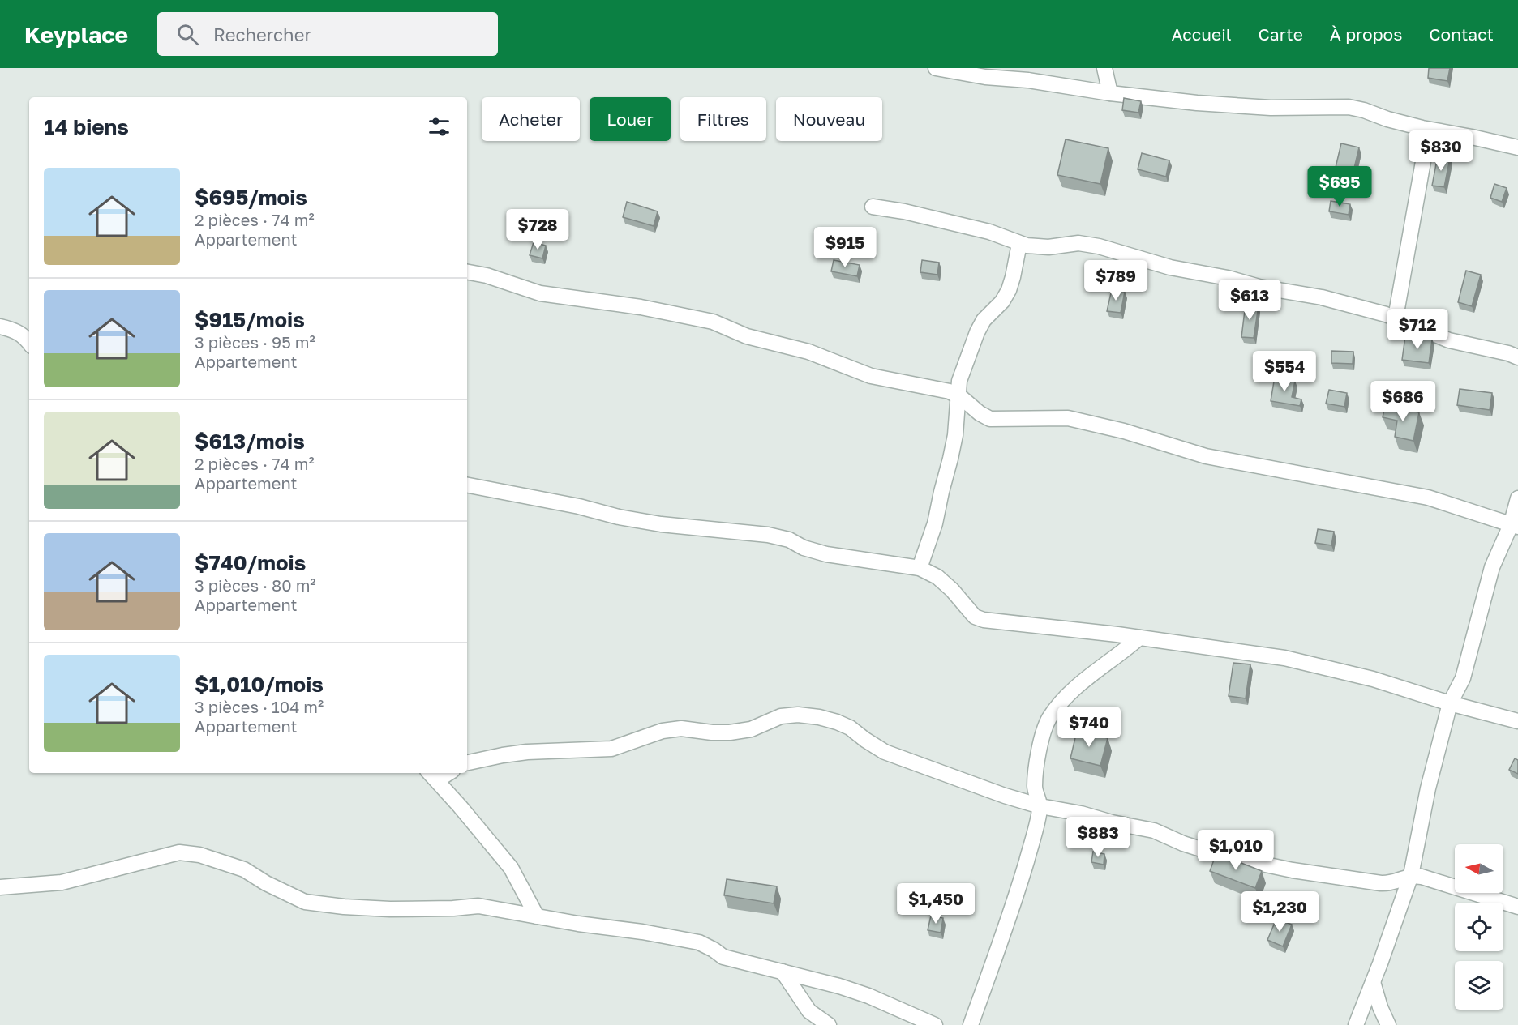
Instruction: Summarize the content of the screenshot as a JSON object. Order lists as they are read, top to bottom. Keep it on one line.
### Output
{"north":"left","page":{"header":"Keyplace","search":"Rechercher","nav":["Accueil","Carte","À propos","Contact"],"chip":["Acheter","Louer","Filtres","Nouveau"],"heading":"14 biens","price":["$830","$695","$728","$915","$789","$613","$712","$554","$686","$740","$883","$1,010","$1,450","$1,230"],"list":[{"name":"$695/mois","note":"2 pièces · 74 m² · Appartement"},{"name":"$915/mois","note":"3 pièces · 95 m² · Appartement"},{"name":"$613/mois","note":"2 pièces · 74 m² · Appartement"},{"name":"$740/mois","note":"3 pièces · 80 m² · Appartement"},{"name":"$1,010/mois","note":"3 pièces · 104 m² · Appartement"}]}}
